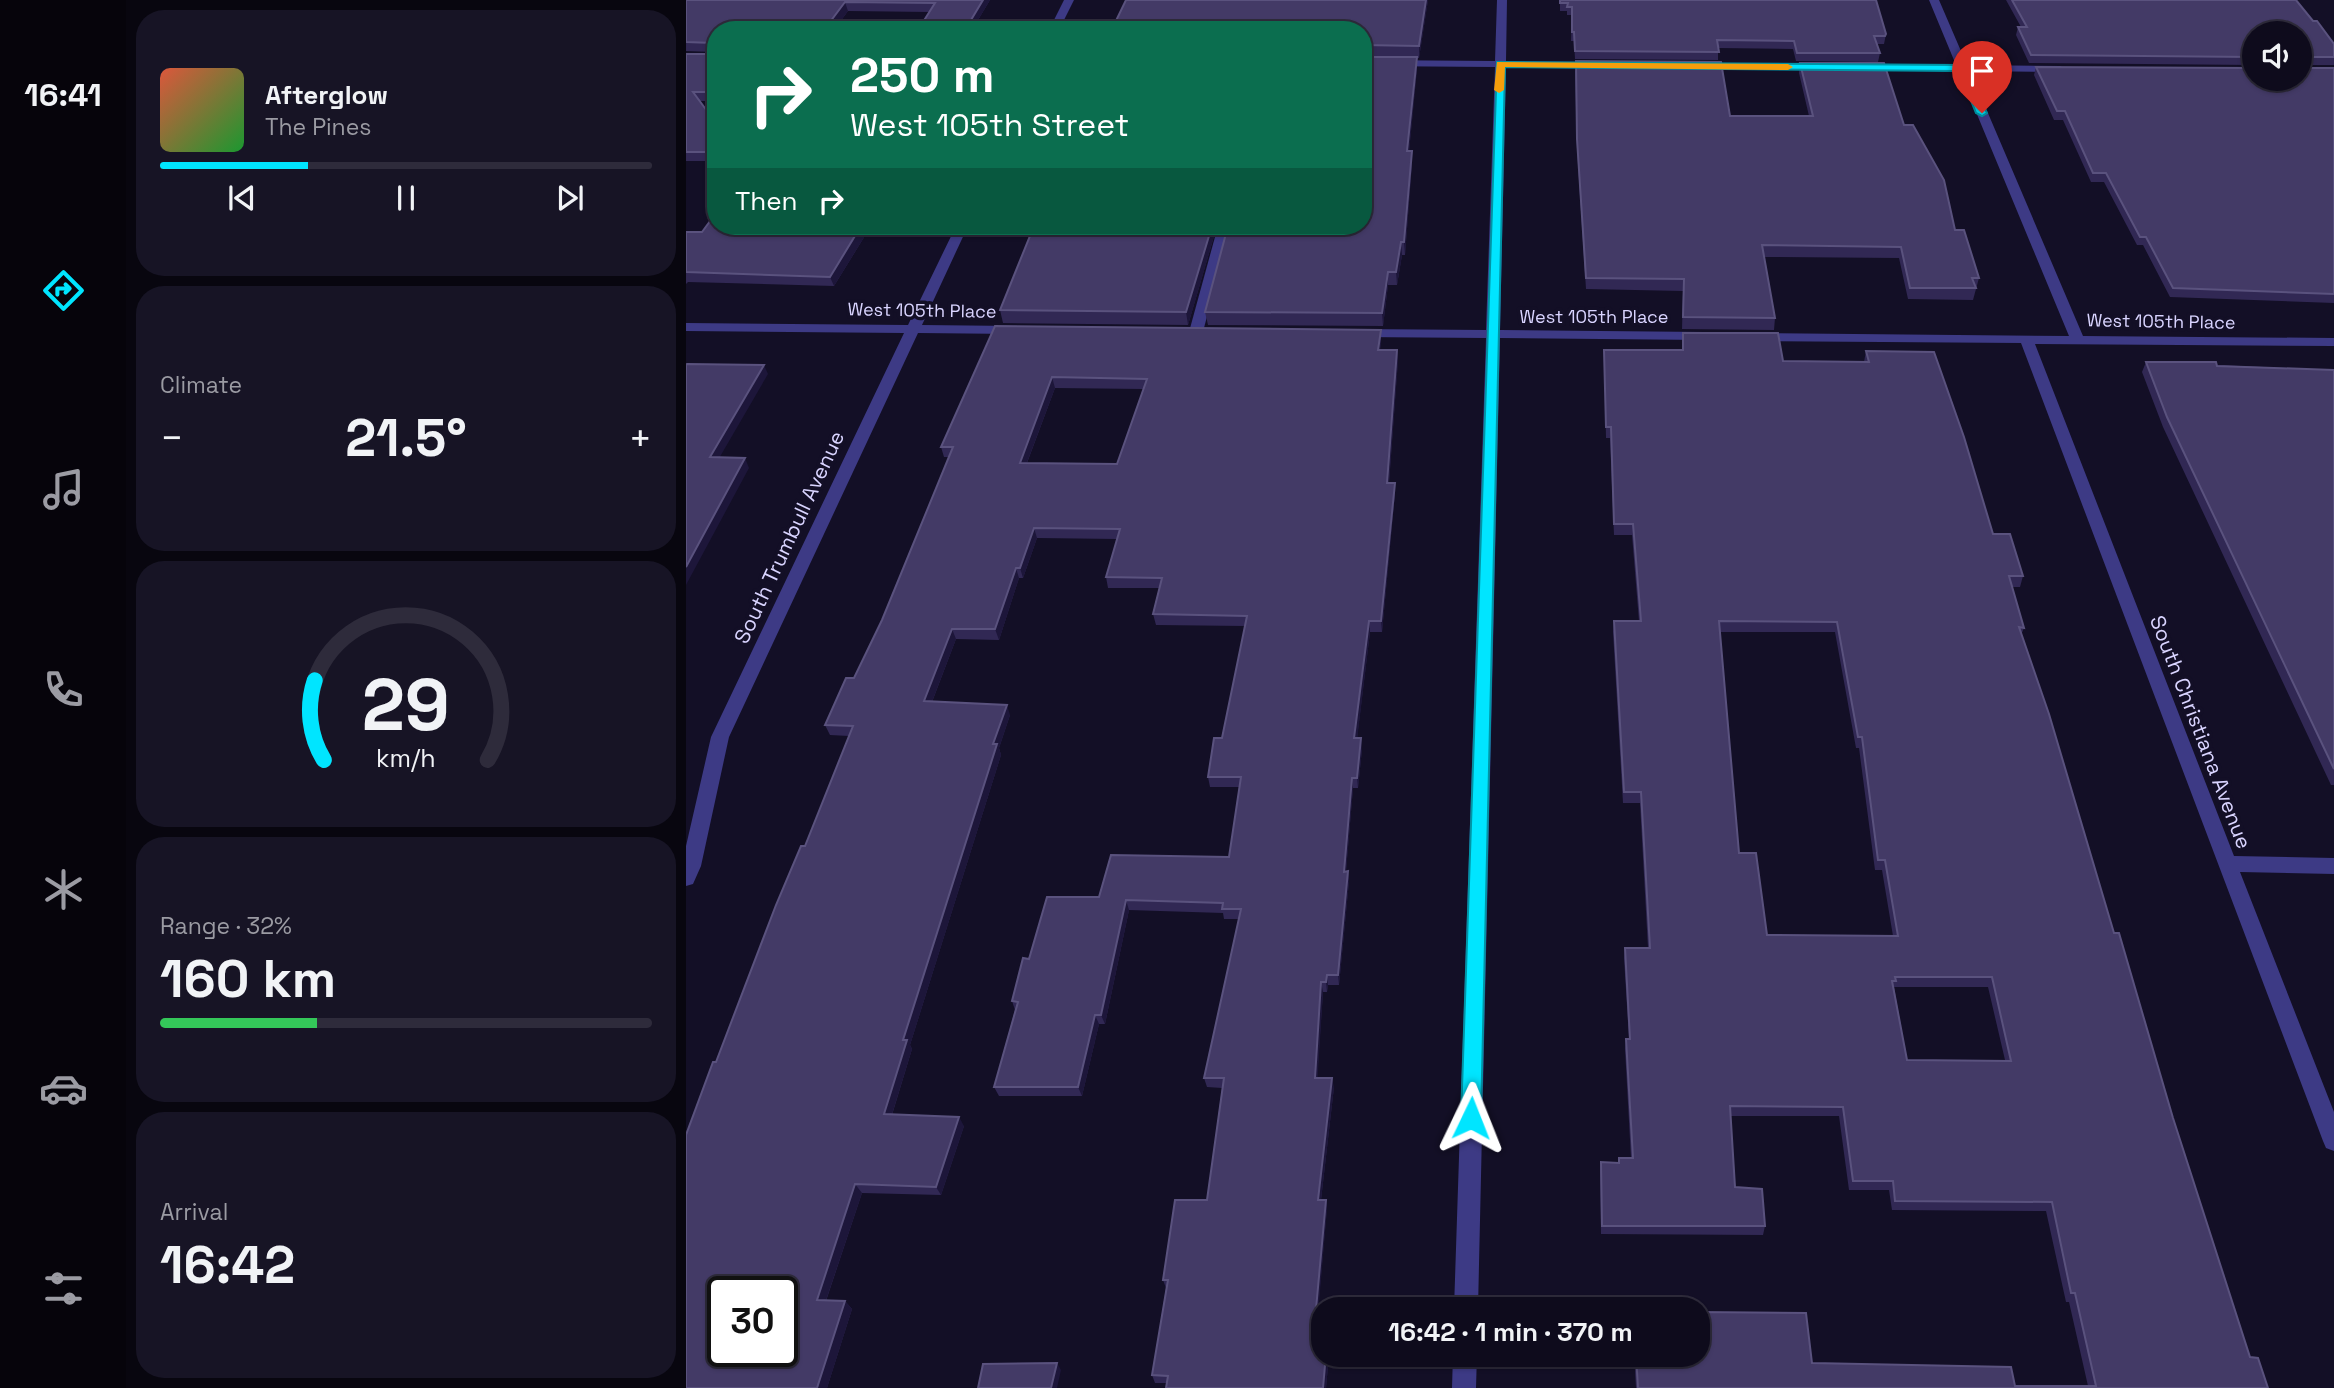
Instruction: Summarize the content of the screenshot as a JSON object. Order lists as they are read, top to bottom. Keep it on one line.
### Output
{"streets":{"street":["West 105th Place","South Trumbull Avenue","South Christiana Avenue"]},"crossings":[["West 105th Place","South Trumbull Avenue"],["West 105th Place","South Christiana Avenue"]],"page":{"tabs":"16:41","turn":["250 m","West 105th Street"],"song":["Afterglow","The Pines"],"then":"Then","tile":["Climate",["Range · 32%","160 km"],["Arrival","16:42"]],"heat":["−","21.5°","+"],"limit":"30","trip":"16:42 · 1 min · 370 m","gauge":["29","km/h"]}}
